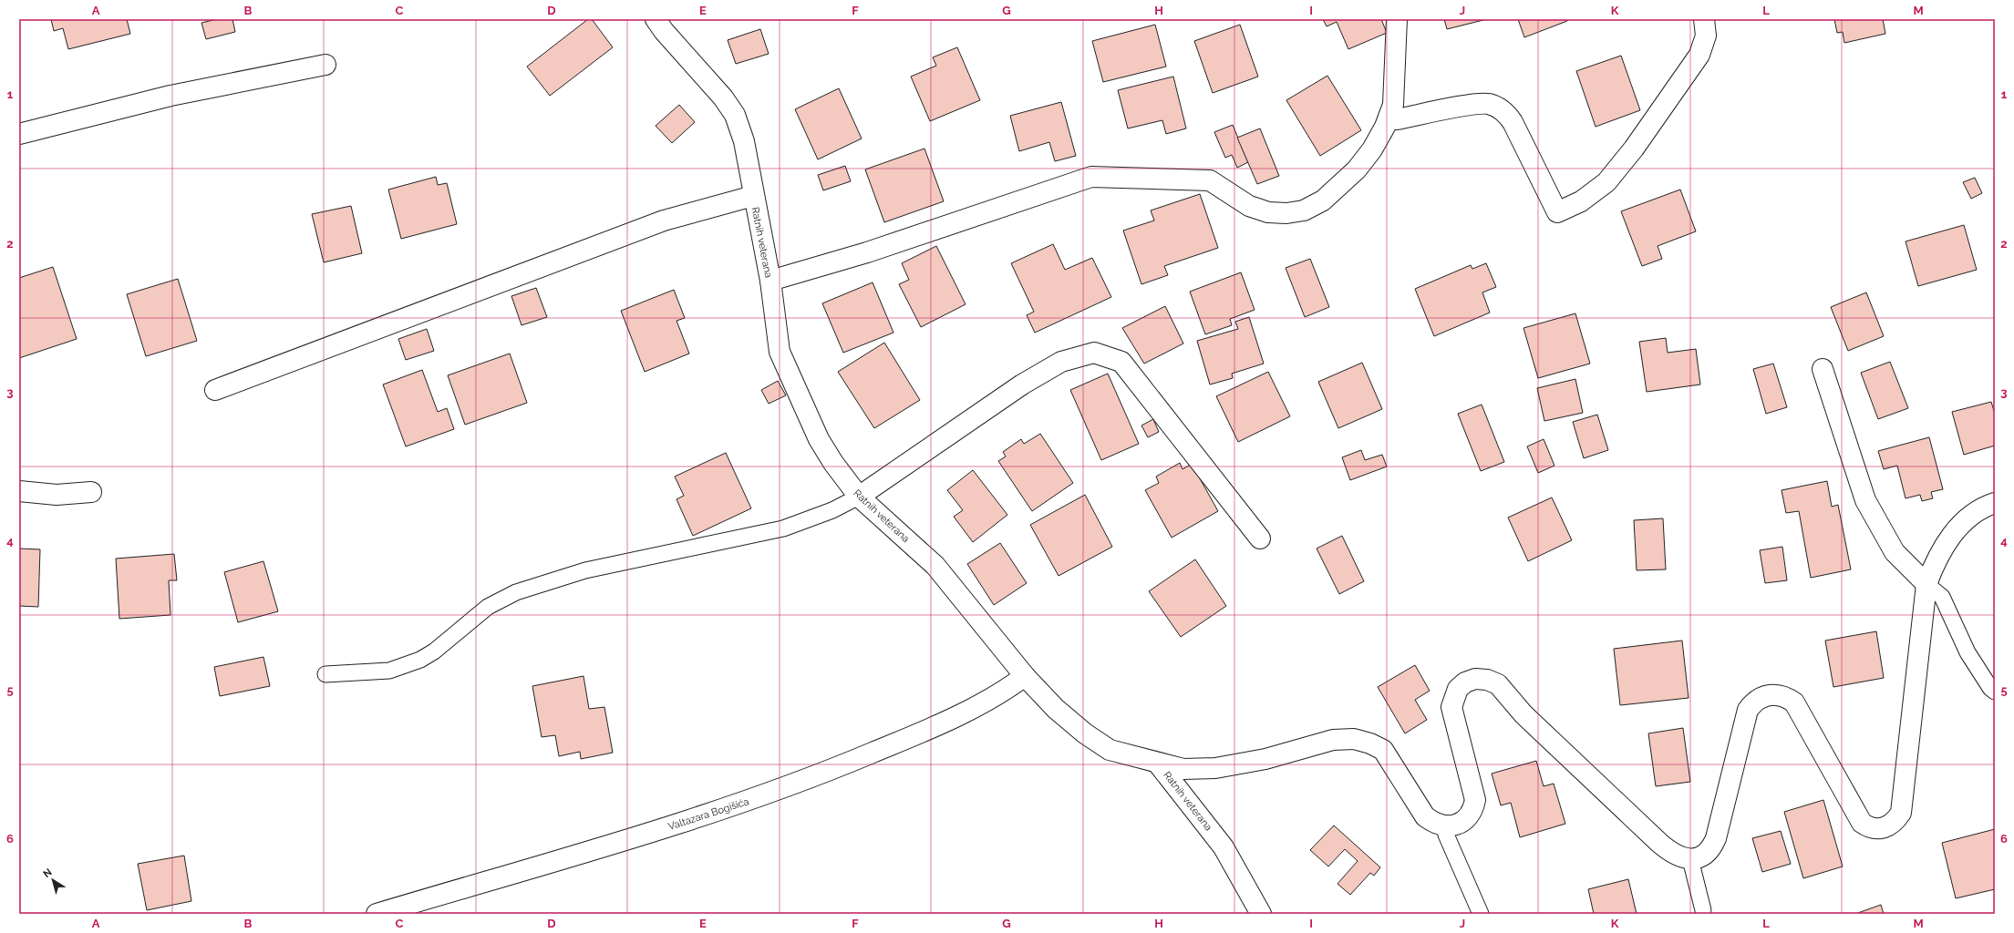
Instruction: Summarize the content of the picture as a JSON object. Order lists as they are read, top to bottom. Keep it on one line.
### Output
{"streets":{"street":["Ratnih veterana","Valtazara Bogišića"]},"crossings":[["Ratnih veterana","Valtazara Bogišića"]],"north":"top left","grid":{"columns":["A","B","C","D","E","F","G","H","I","J","K","L","M"],"rows":["1","2","3","4","5","6"]}}
